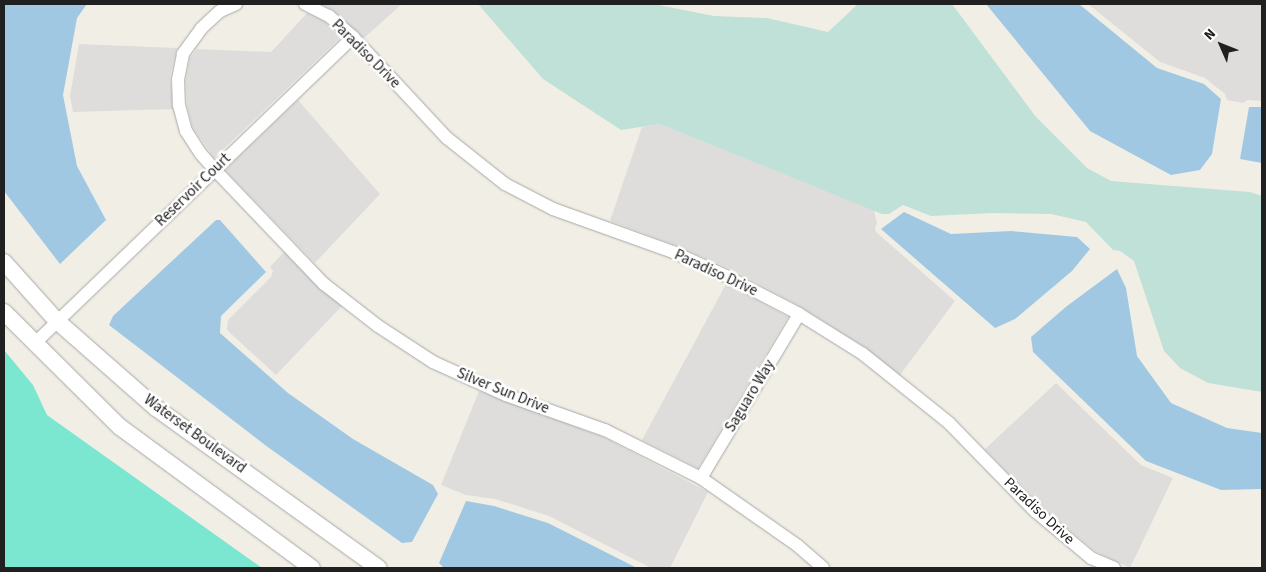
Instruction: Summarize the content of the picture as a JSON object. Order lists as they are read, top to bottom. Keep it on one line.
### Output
{"streets":{"street":["Paradiso Drive","Reservoir Court","Silver Sun Drive","Saguaro Way","Waterset Boulevard"]},"crossings":[["Paradiso Drive","Reservoir Court"],["Paradiso Drive","Saguaro Way"],["Reservoir Court","Silver Sun Drive"],["Reservoir Court","Waterset Boulevard"],["Silver Sun Drive","Saguaro Way"]],"north":"top left"}
